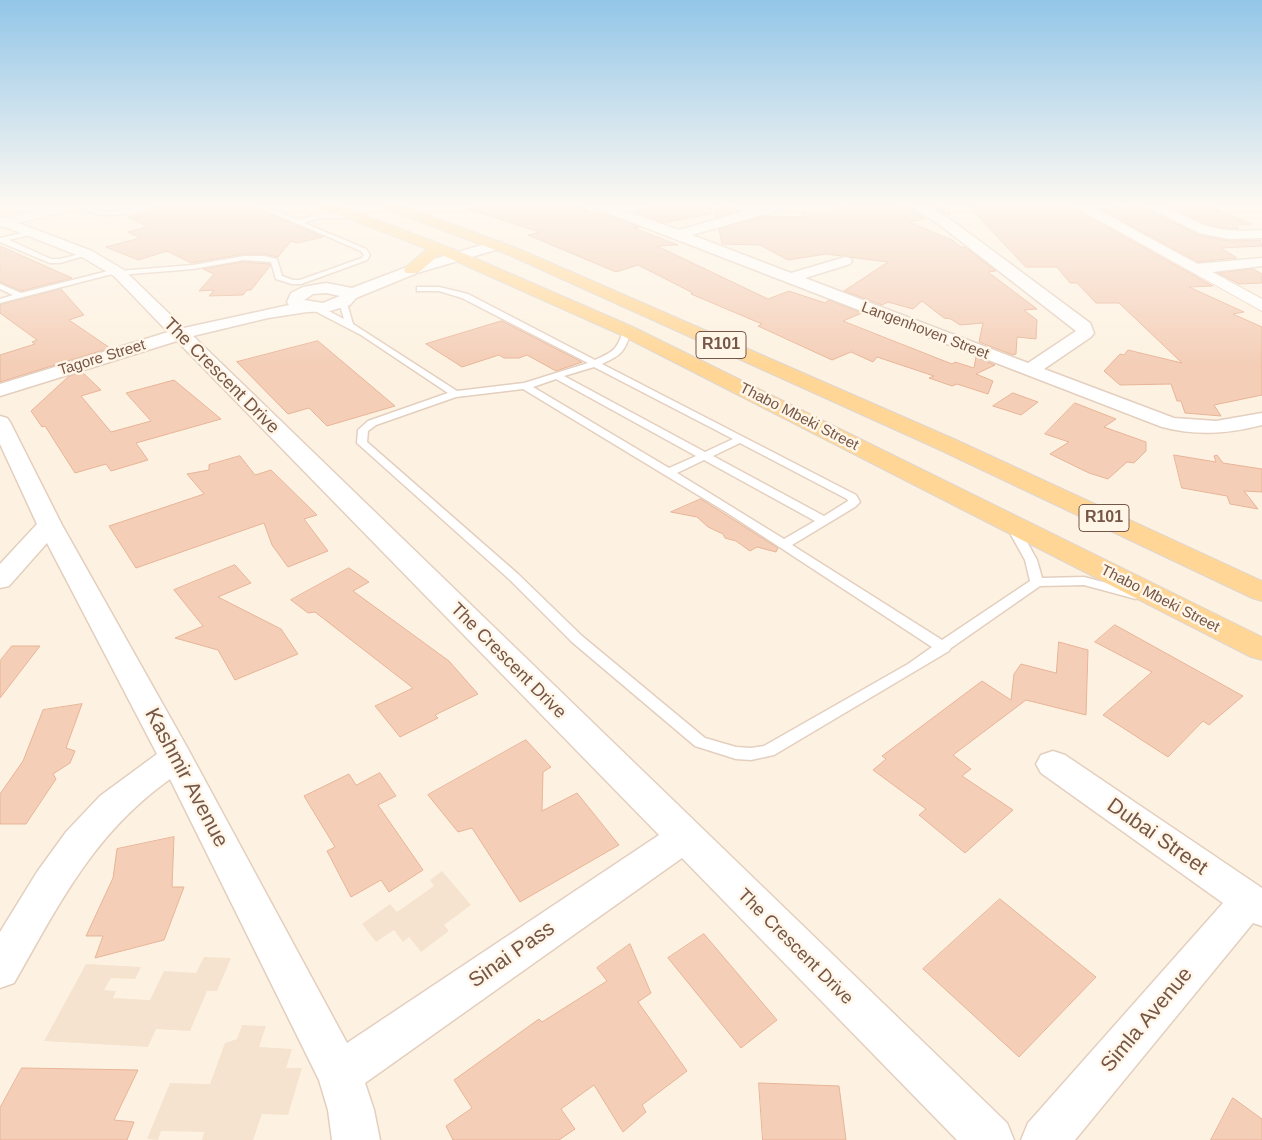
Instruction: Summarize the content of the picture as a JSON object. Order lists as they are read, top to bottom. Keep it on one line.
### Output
{"streets":{"main road":["R101","Thabo Mbeki Street"],"street":["Langenhoven Street","Tagore Street","The Crescent Drive","Kashmir Avenue","Dubai Street","Sinai Pass","Simla Avenue"]},"crossings":[["Tagore Street","The Crescent Drive"],["The Crescent Drive","Sinai Pass"],["Kashmir Avenue","Sinai Pass"],["Dubai Street","Simla Avenue"]]}
